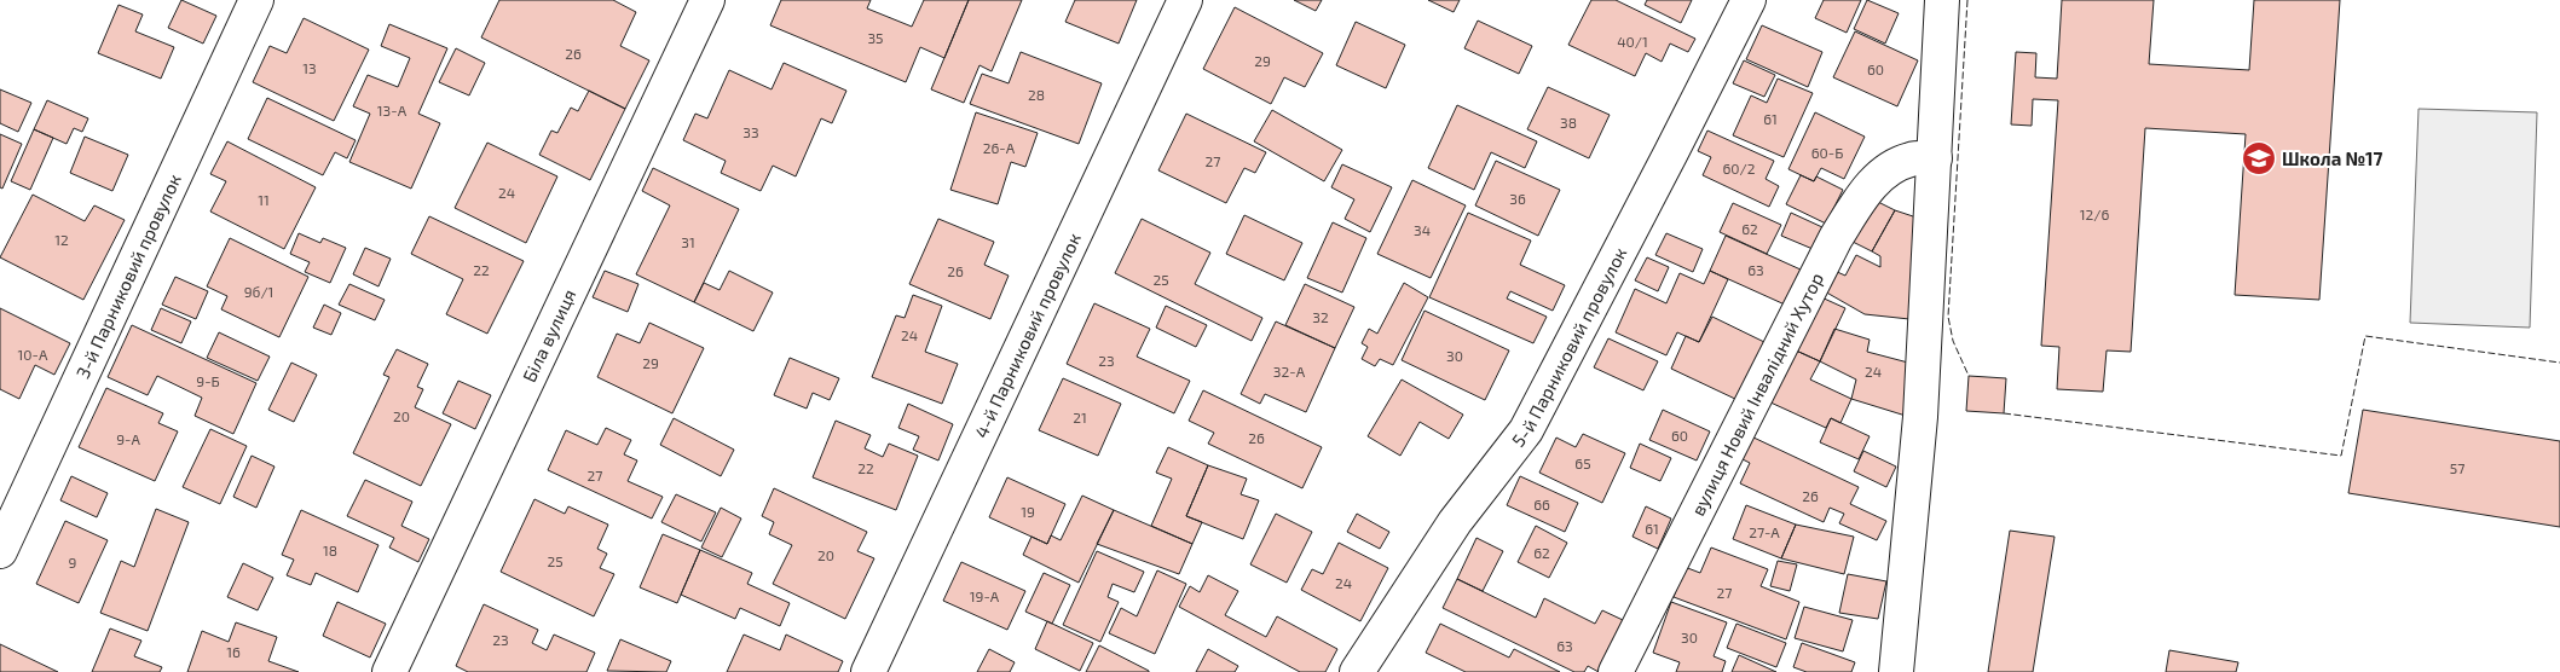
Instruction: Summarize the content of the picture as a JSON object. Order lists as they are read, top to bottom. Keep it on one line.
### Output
{"streets":{"street":["3-й Парниковий провулок","Біла вулиця","4-й Парниковий провулок","5-й Парниковий провулок","вулиця Новий Інвалідний Хутор"]},"places":{"school or university":["Школа №17"]},"house_numbers":["35","40/1","26","29","13","60","28","13-А","61","38","33","26-А","60-Б","27","60/2","24","36","11","12/6","62","34","12","31","22","63","26","25","9б/1","32","24","10-А","30","23","29","32-А","24","9-Б","20","21","60","26","9-А","65","22","57","27","26","66","19","61","27-А","18","62","20","25","9","24","27","19-А","30","23","63","16"]}
